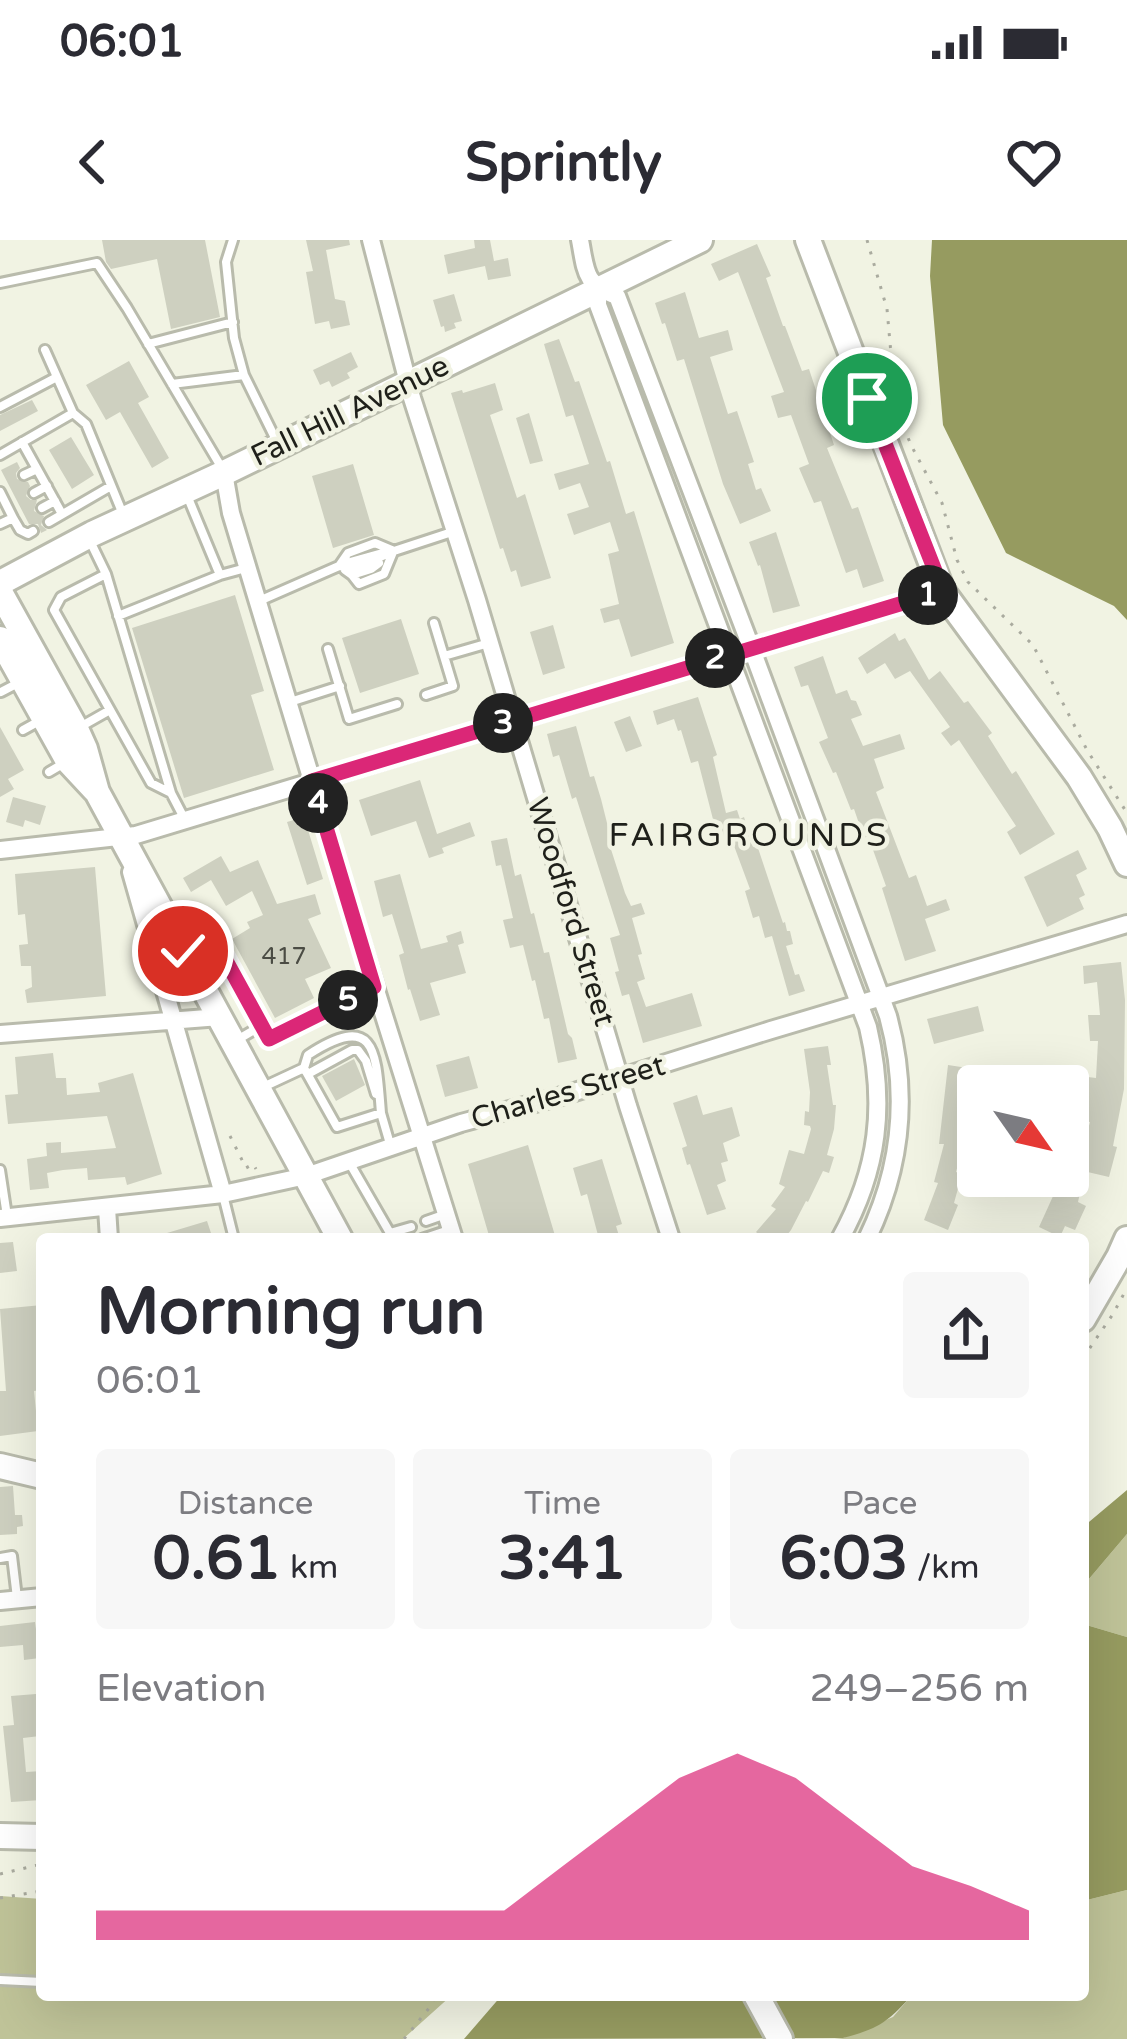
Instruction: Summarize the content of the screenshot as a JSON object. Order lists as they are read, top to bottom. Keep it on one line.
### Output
{"streets":{"main road":["Fall Hill Avenue"],"street":["Woodford Street","Charles Street"]},"crossings":[["Fall Hill Avenue","Woodford Street"],["Woodford Street","Charles Street"]],"districts":["FAIRGROUNDS"],"house_numbers":["417"],"north":"bottom right","page":{"status":"06:01","header":"Sprintly","pins":["1","2","3","4","5"],"heading":["Morning run","06:01"],"stats":[["Distance","0.61 km"],["Time","3:41"],["Pace","6:03 /km"]],"chart":["Elevation","249–256 m"]}}
